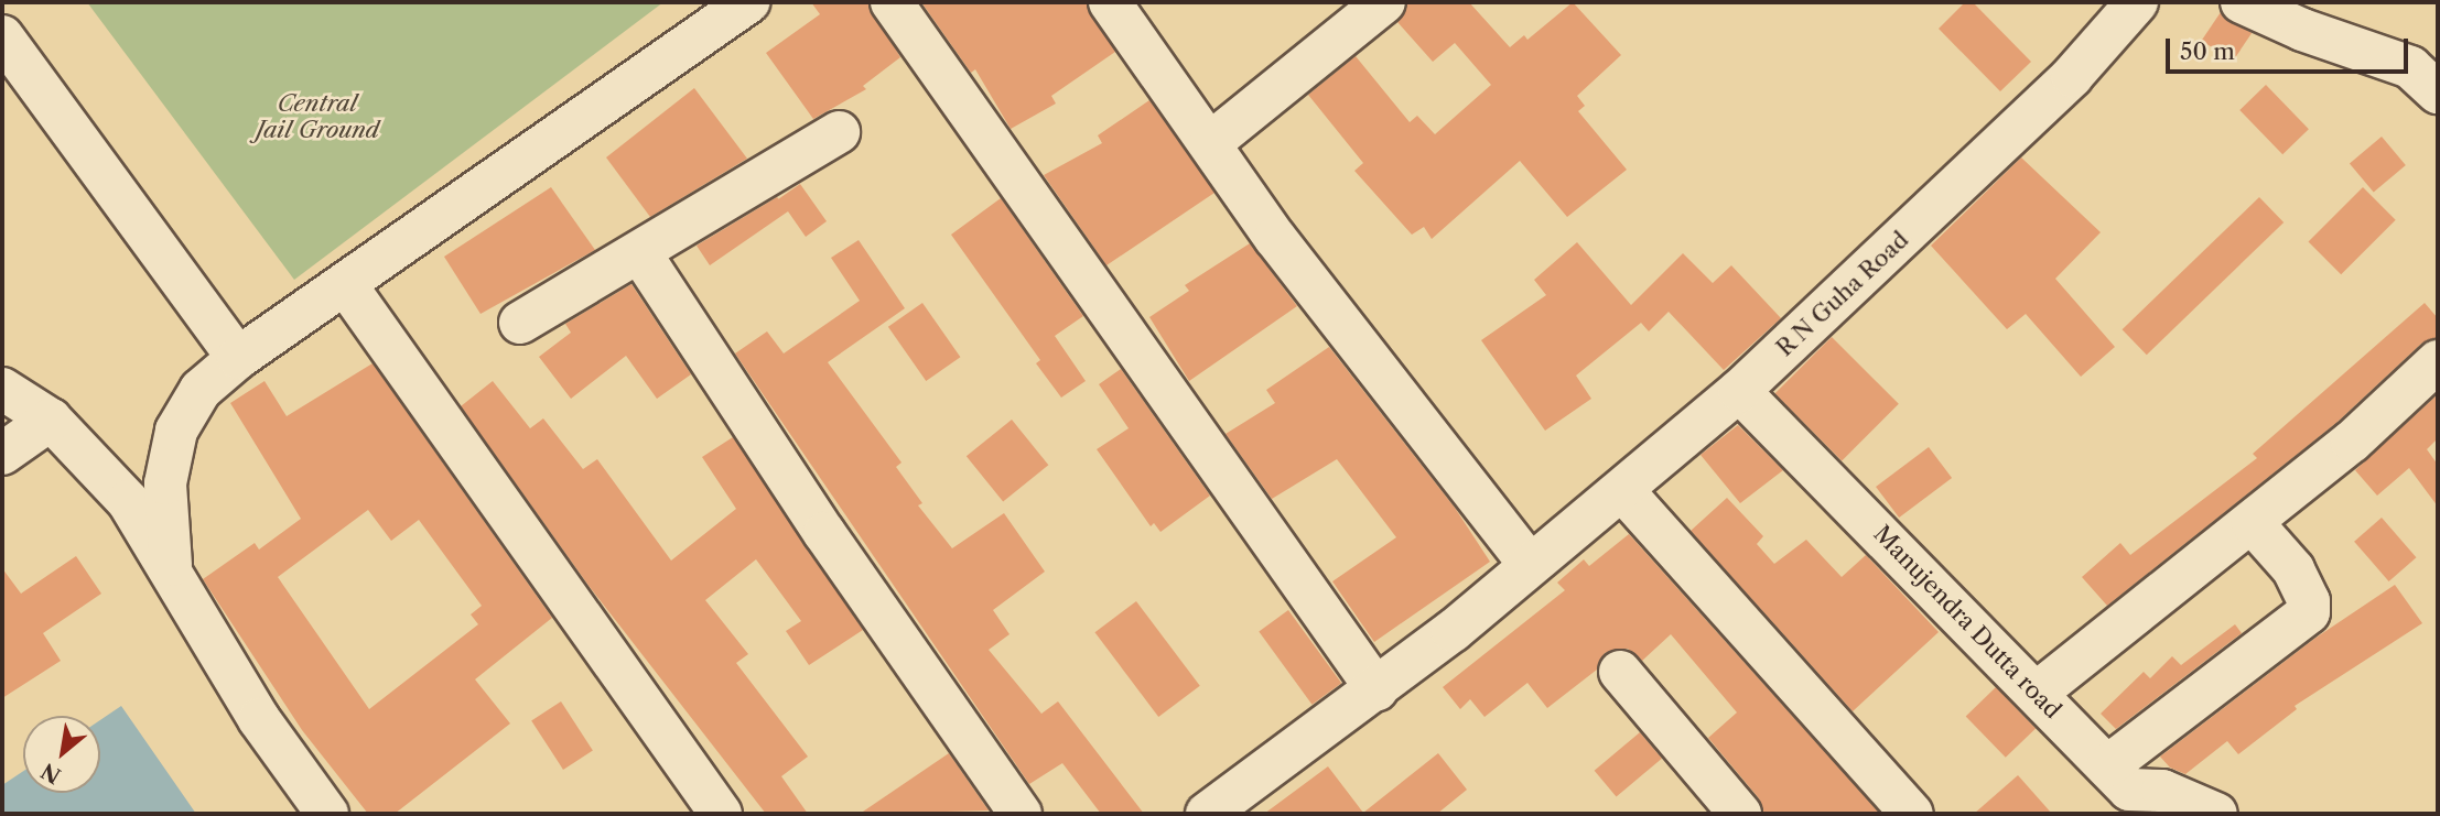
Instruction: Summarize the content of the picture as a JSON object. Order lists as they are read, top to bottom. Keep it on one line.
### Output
{"streets":{"street":["R N Guha Road","Manujendra Dutta road"]},"crossings":[["R N Guha Road","Manujendra Dutta road"]],"parks":["Central Jail Ground"],"scale_bar":"50 m","north":"bottom left"}
